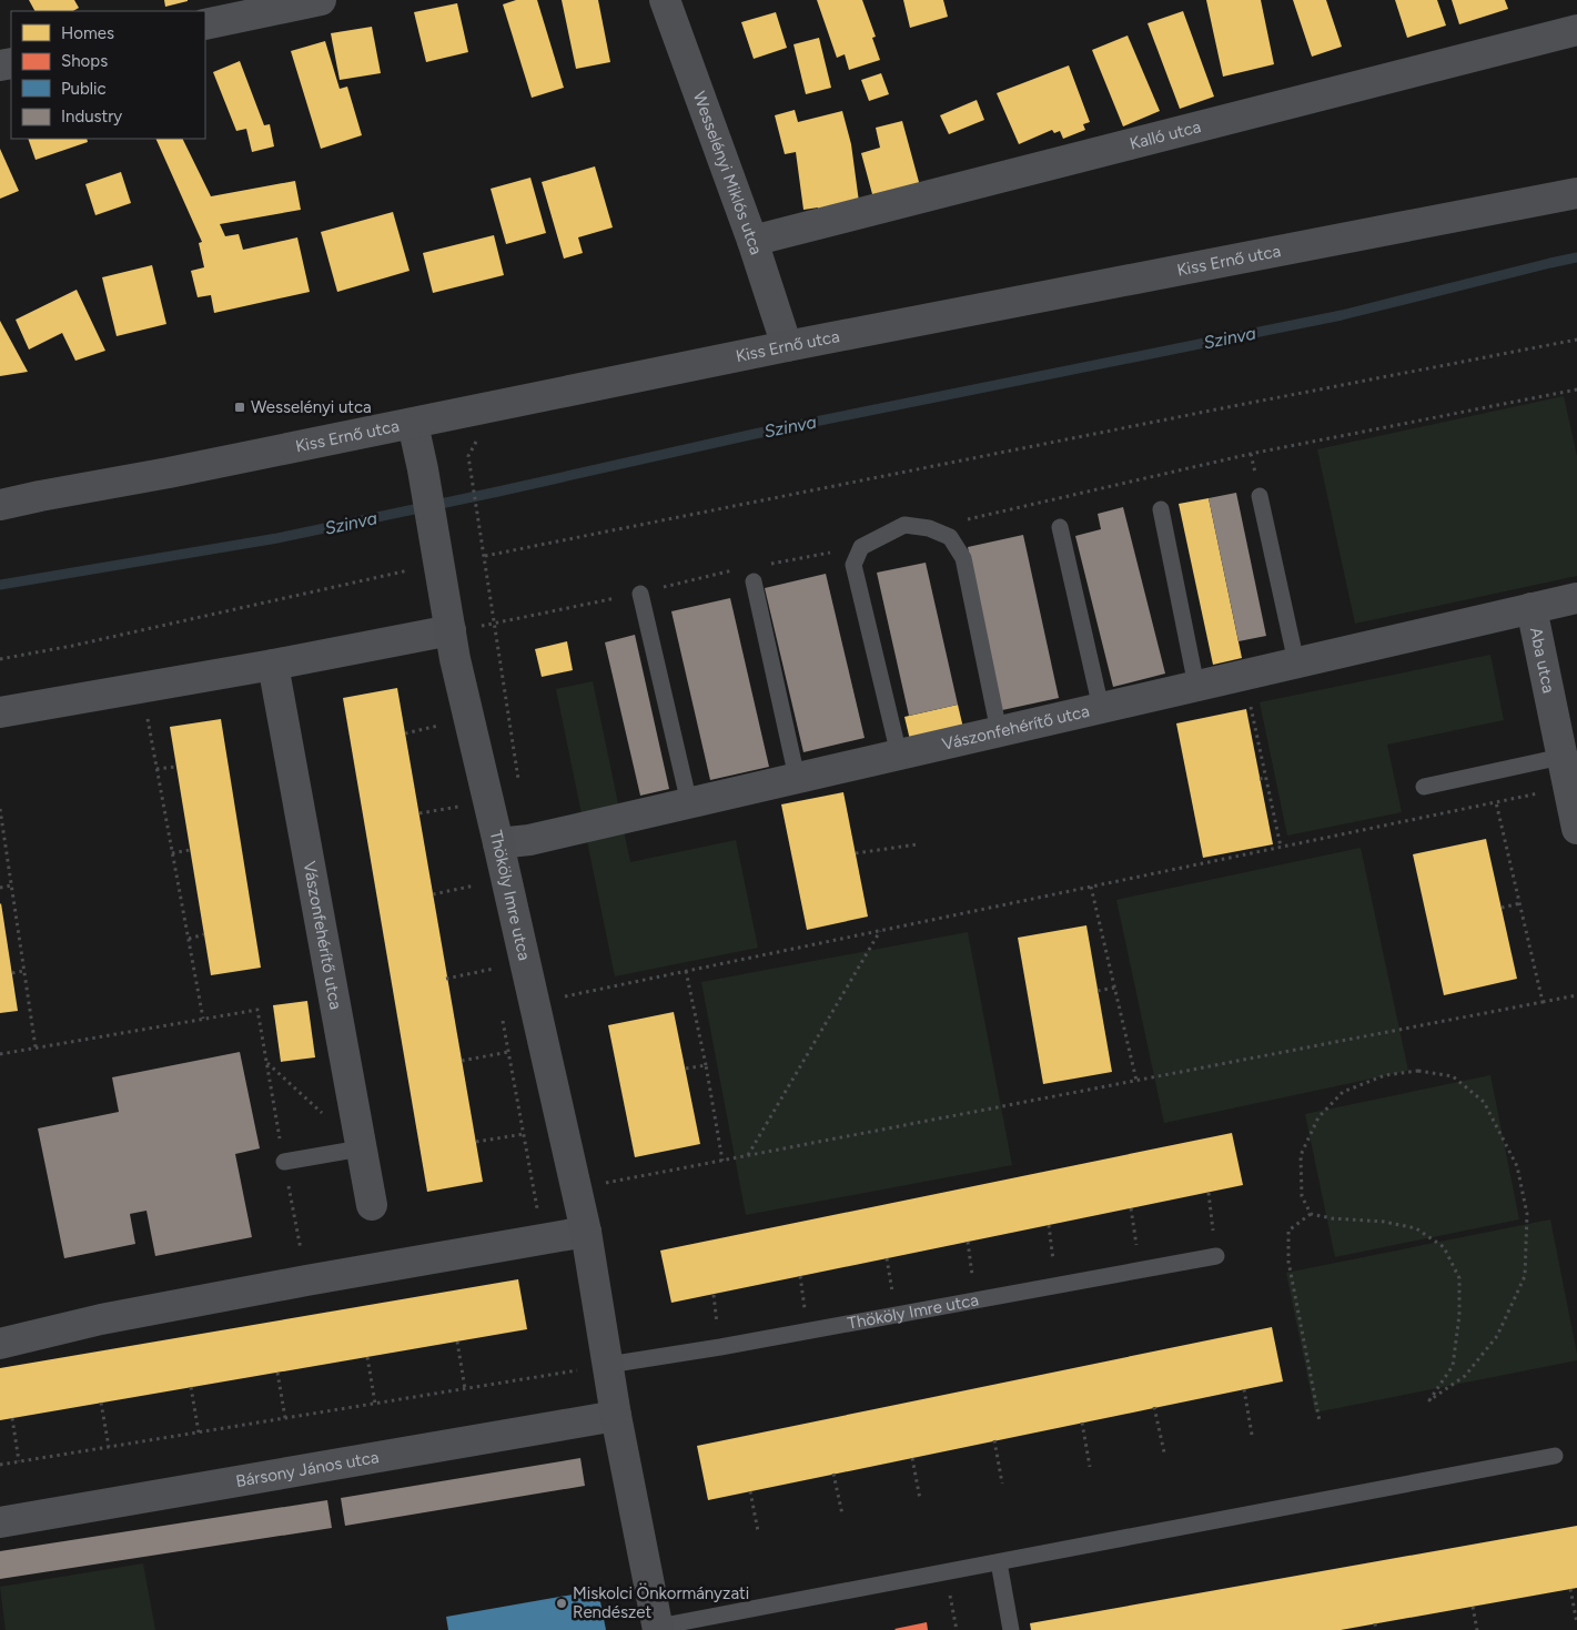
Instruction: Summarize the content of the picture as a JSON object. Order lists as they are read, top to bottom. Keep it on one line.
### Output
{"streets":{"street":["Kalló utca","Wesselényi Miklós utca","Kiss Ernő utca","Aba utca","Vászonfehérítő utca","Thököly Imre utca","Bársony János utca"]},"crossings":[["Kalló utca","Wesselényi Miklós utca"],["Wesselényi Miklós utca","Kiss Ernő utca"],["Kiss Ernő utca","Thököly Imre utca"],["Aba utca","Vászonfehérítő utca"],["Vászonfehérítő utca","Thököly Imre utca"],["Thököly Imre utca","Bársony János utca"]],"water":["Szinva"],"places":{"transit":["Wesselényi utca"],"other":["Miskolci Önkormányzati Rendészet"]},"legend":["Homes","Shops","Public","Industry"]}
